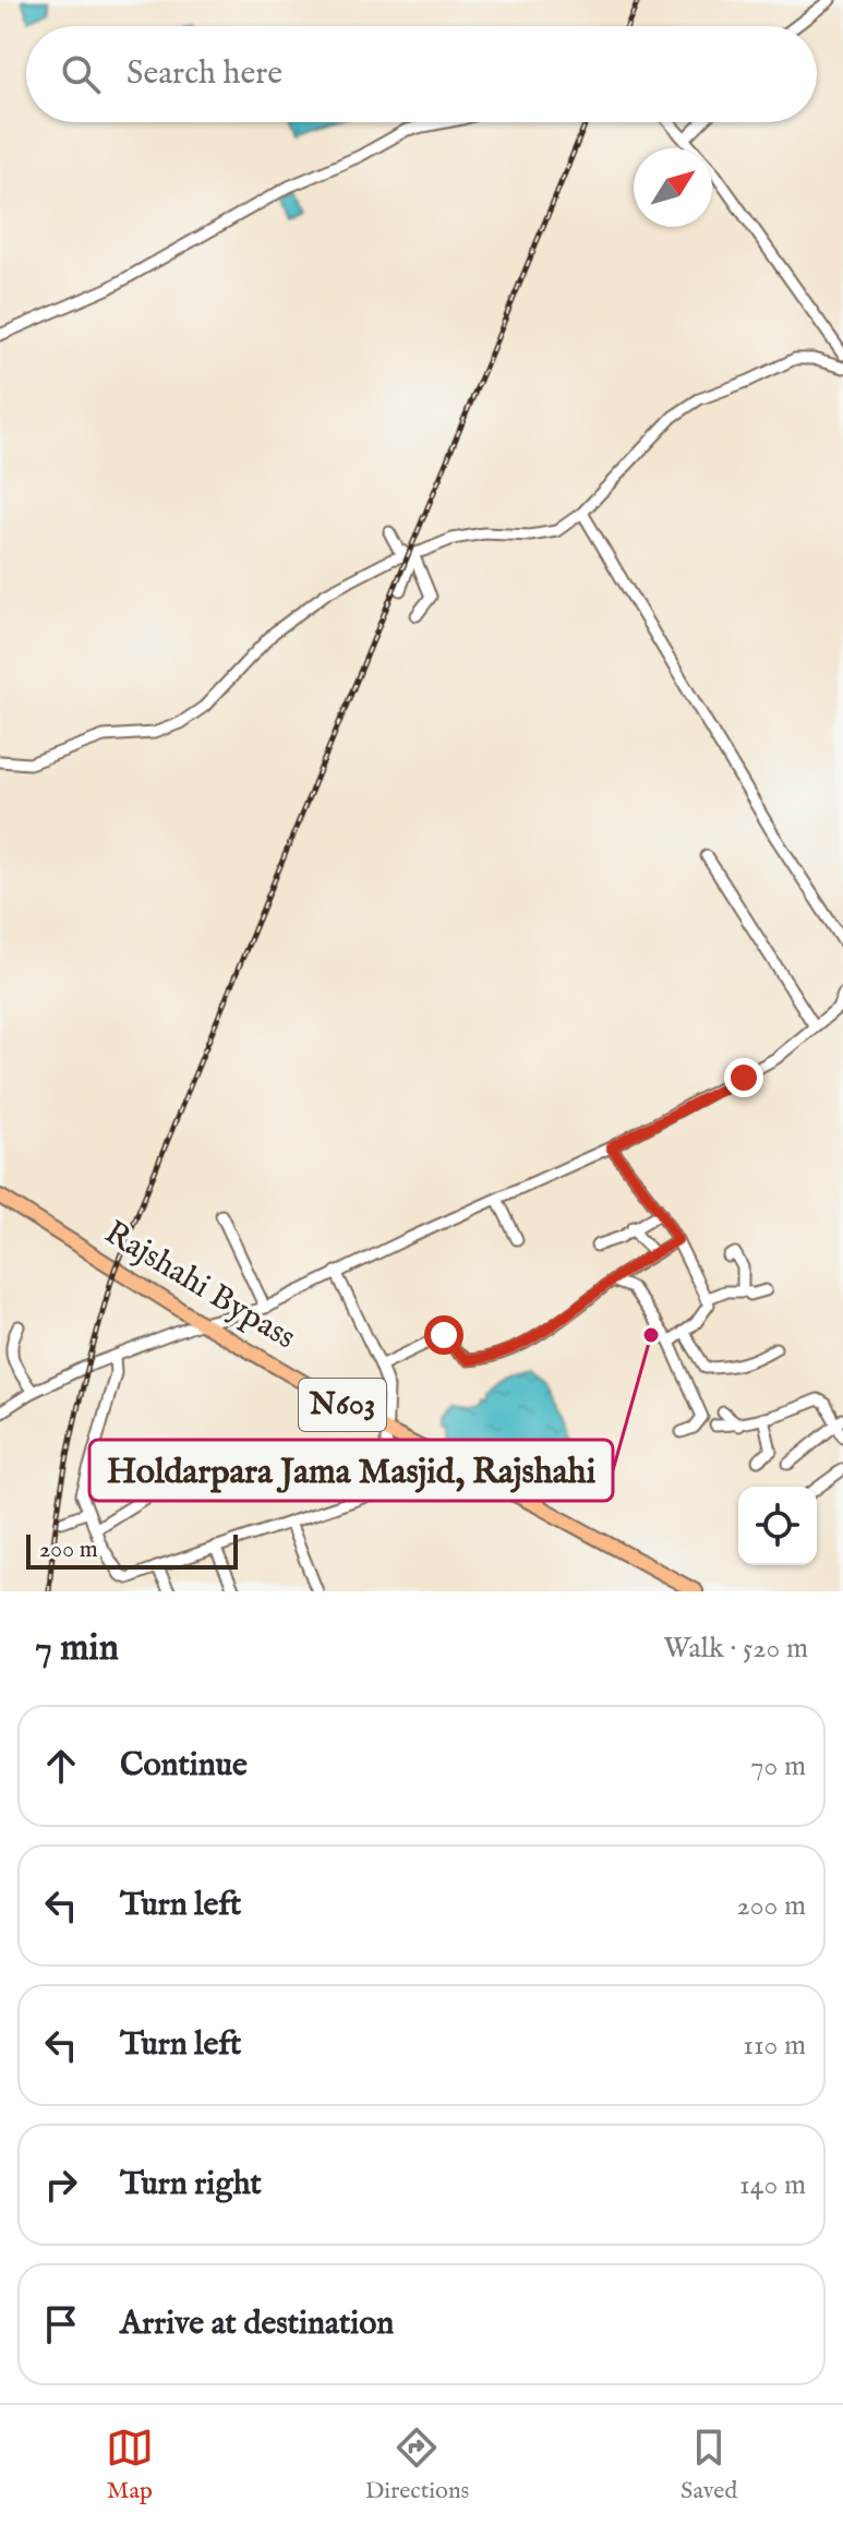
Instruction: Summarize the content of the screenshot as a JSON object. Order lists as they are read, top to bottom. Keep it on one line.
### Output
{"streets":{"highway":["Rajshahi Bypass","N603"]},"places":["Holdarpara Jama Masjid, Rajshahi"],"scale_bar":"200 m","north":"top right","page":{"search":"Search here","scale":"200 m","heading":["7 min","Walk · 520 m"],"list":[["Continue","70 m"],["Turn left","200 m"],["Turn left","110 m"],["Turn right","140 m"],"Arrive at destination"],"nav":["Map","Directions","Saved"]}}
